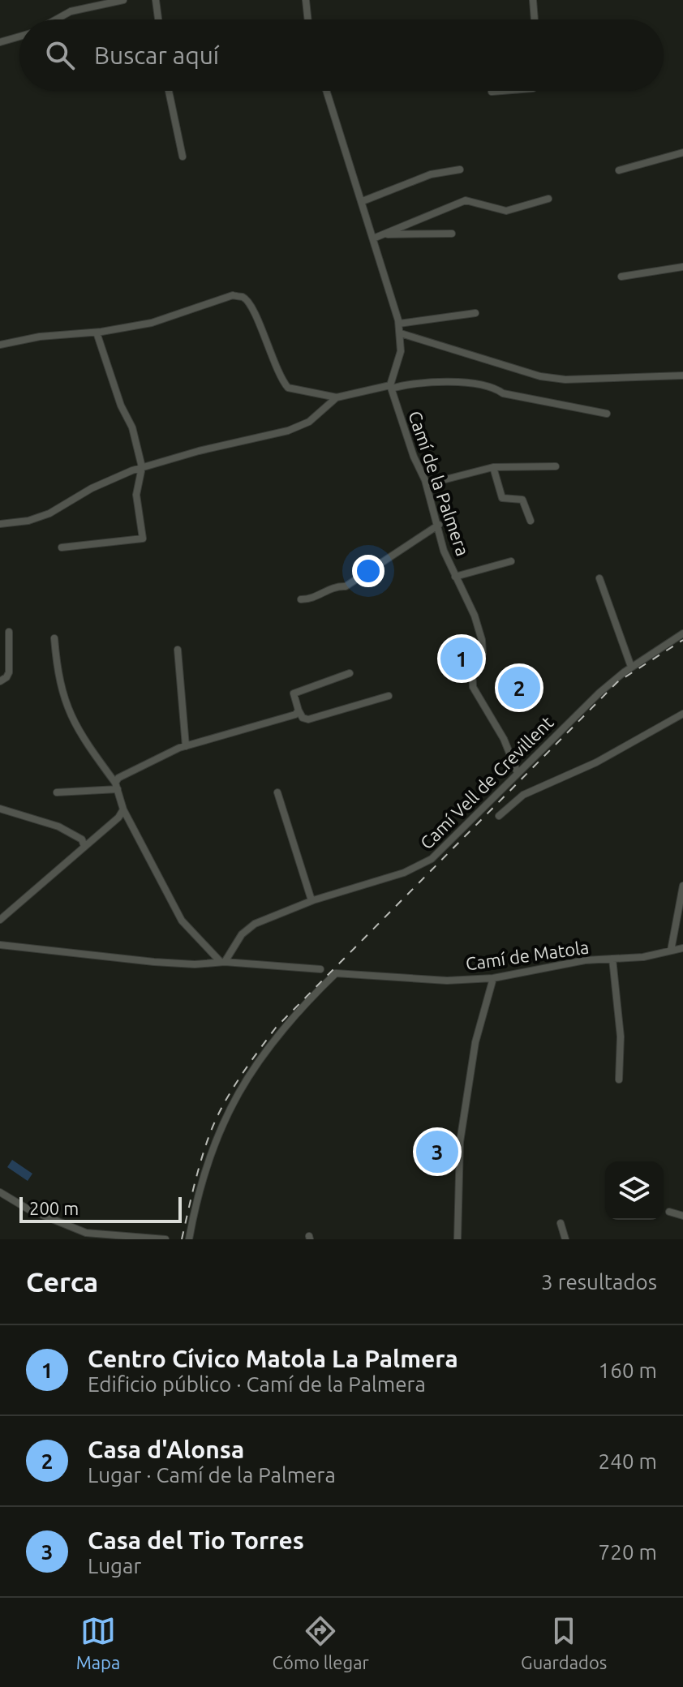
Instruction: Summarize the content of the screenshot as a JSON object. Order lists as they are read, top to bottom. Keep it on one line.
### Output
{"streets":{"street":["Camí de la Palmera","Camí Vell de Crevillent","Camí de Matola"]},"crossings":[["Camí de la Palmera","Camí Vell de Crevillent"]],"scale_bar":"200 m","page":{"search":"Buscar aquí","pins":["1","2","3"],"scale":"200 m","heading":["Cerca","3 resultados"],"list":[{"mark":"1","name":"Centro Cívico Matola La Palmera","note":"Edificio público · Camí de la Palmera","value":"160 m"},{"mark":"2","name":"Casa d'Alonsa","note":"Lugar · Camí de la Palmera","value":"240 m"},{"mark":"3","name":"Casa del Tio Torres","note":"Lugar","value":"720 m"}],"nav":["Mapa","Cómo llegar","Guardados"]}}
